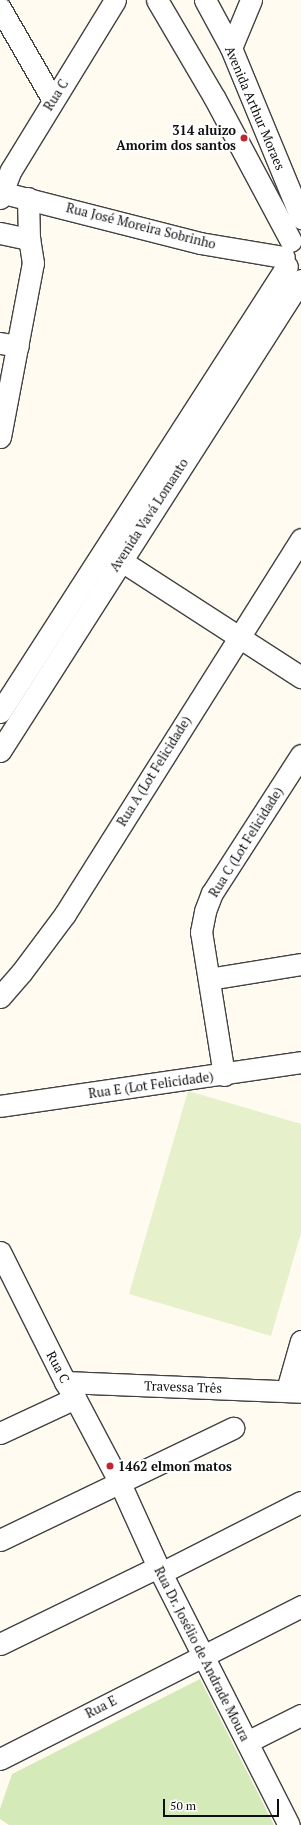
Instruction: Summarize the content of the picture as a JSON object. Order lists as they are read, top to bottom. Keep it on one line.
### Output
{"streets":{"street":["Rua C","Avenida Arthur Moraes","Rua José Moreira Sobrinho","Avenida Vavá Lomanto","Rua A (Lot Felicidade)","Rua C (Lot Felicidade)","Rua E (Lot Felicidade)","Travessa Três","Rua Dr. Josélio de Andrade Moura","Rua E"]},"crossings":[["Rua C","Rua José Moreira Sobrinho"],["Rua C","Travessa Três"],["Rua C","Rua Dr. Josélio de Andrade Moura"],["Avenida Arthur Moraes","Rua José Moreira Sobrinho"],["Avenida Arthur Moraes","Avenida Vavá Lomanto"],["Rua José Moreira Sobrinho","Avenida Vavá Lomanto"],["Rua C (Lot Felicidade)","Rua E (Lot Felicidade)"],["Rua Dr. Josélio de Andrade Moura","Rua E"]],"places":["314 aluizo Amorim dos santos","1462 elmon matos"],"scale_bar":"50 m"}
